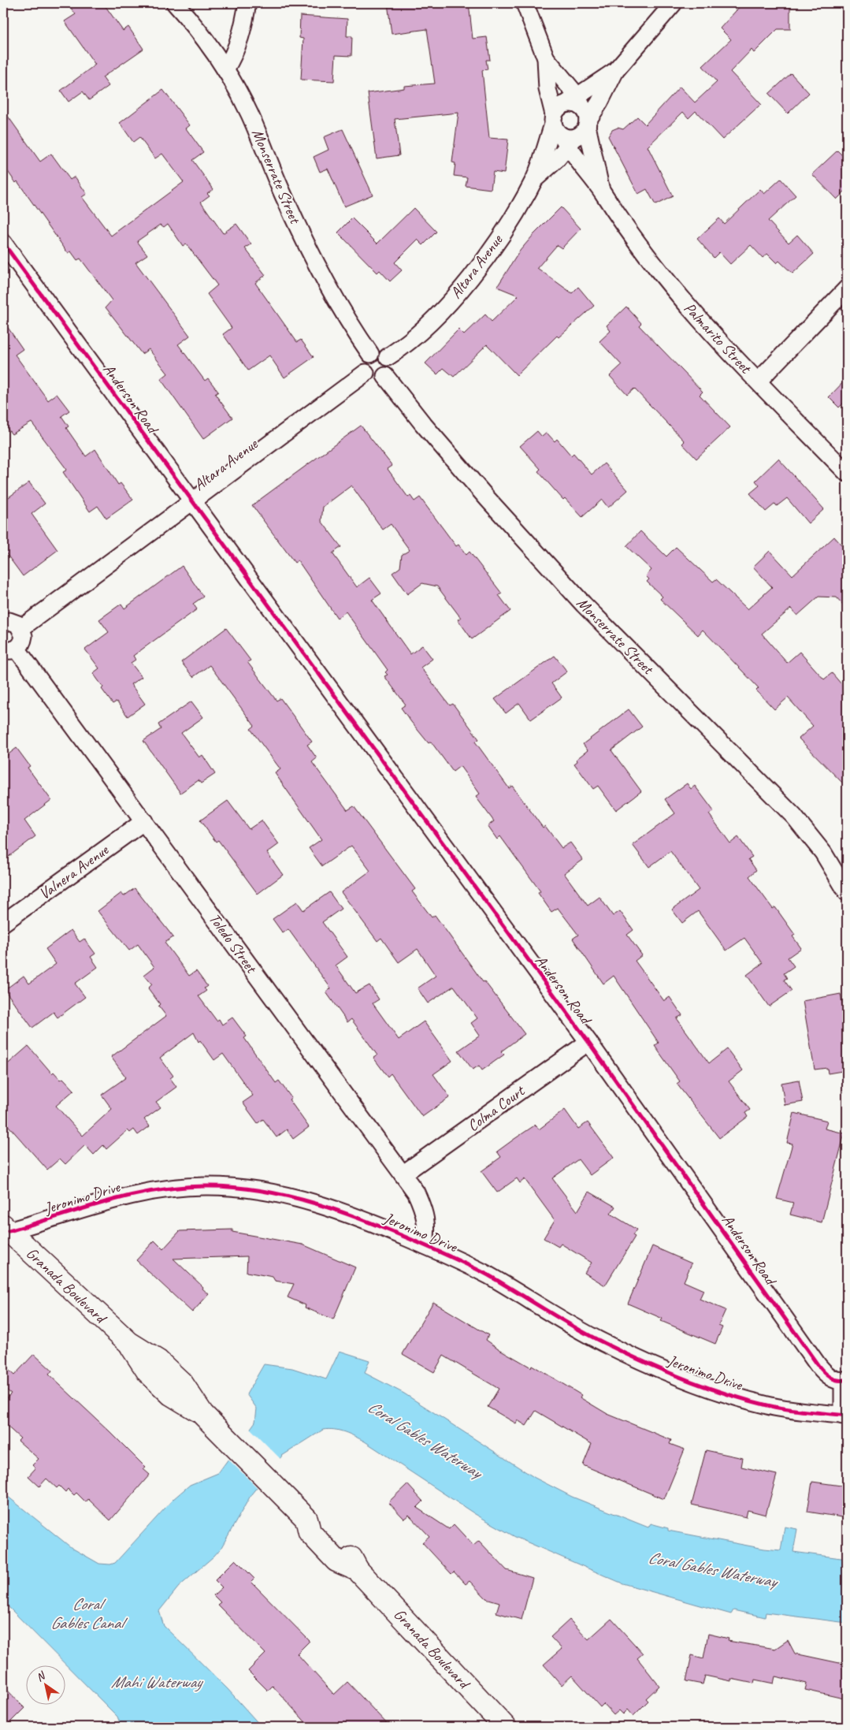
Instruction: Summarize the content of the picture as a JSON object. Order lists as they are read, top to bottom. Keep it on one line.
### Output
{"streets":{"street":["Monserrate Street","Altara Avenue","Palmarito Street","Anderson Road","Valnera Avenue","Toledo Street","Colma Court","Jeronimo Drive","Granada Boulevard"]},"crossings":[["Monserrate Street","Altara Avenue"],["Altara Avenue","Palmarito Street"],["Altara Avenue","Anderson Road"],["Anderson Road","Colma Court"],["Anderson Road","Jeronimo Drive"],["Valnera Avenue","Toledo Street"],["Toledo Street","Colma Court"],["Toledo Street","Jeronimo Drive"],["Jeronimo Drive","Granada Boulevard"]],"water":["Coral Gables Waterway","Coral Gables Canal","Mahi Waterway"],"north":"top left"}
